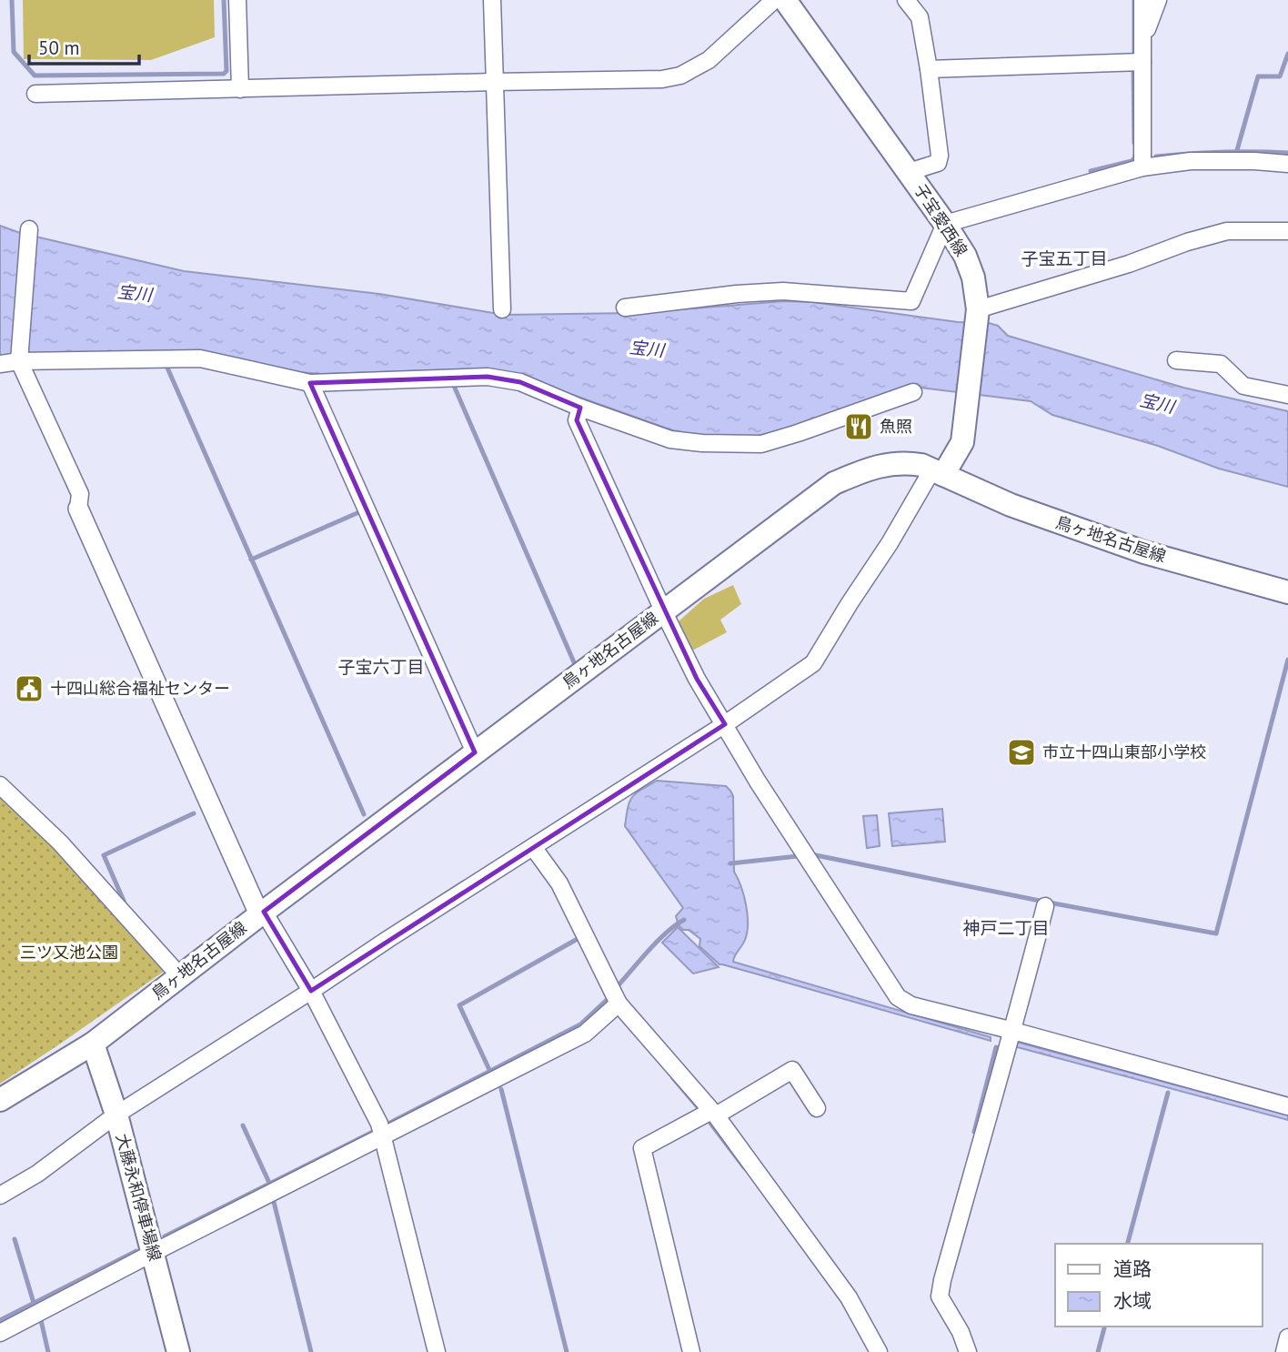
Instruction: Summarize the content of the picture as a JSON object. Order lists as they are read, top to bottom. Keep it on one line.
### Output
{"streets":{"main road":["子宝愛西線","鳥ヶ地名古屋線","大藤永和停車場線"]},"crossings":[["子宝愛西線","鳥ヶ地名古屋線"],["鳥ヶ地名古屋線","大藤永和停車場線"]],"districts":["子宝五丁目","子宝六丁目","神戸二丁目"],"water":["宝川"],"parks":["三ツ又池公園"],"places":{"restaurant":["魚照"],"public building":["十四山総合福祉センター"],"school or university":["市立十四山東部小学校"]},"legend":["道路","水域"],"scale_bar":"50 m"}
